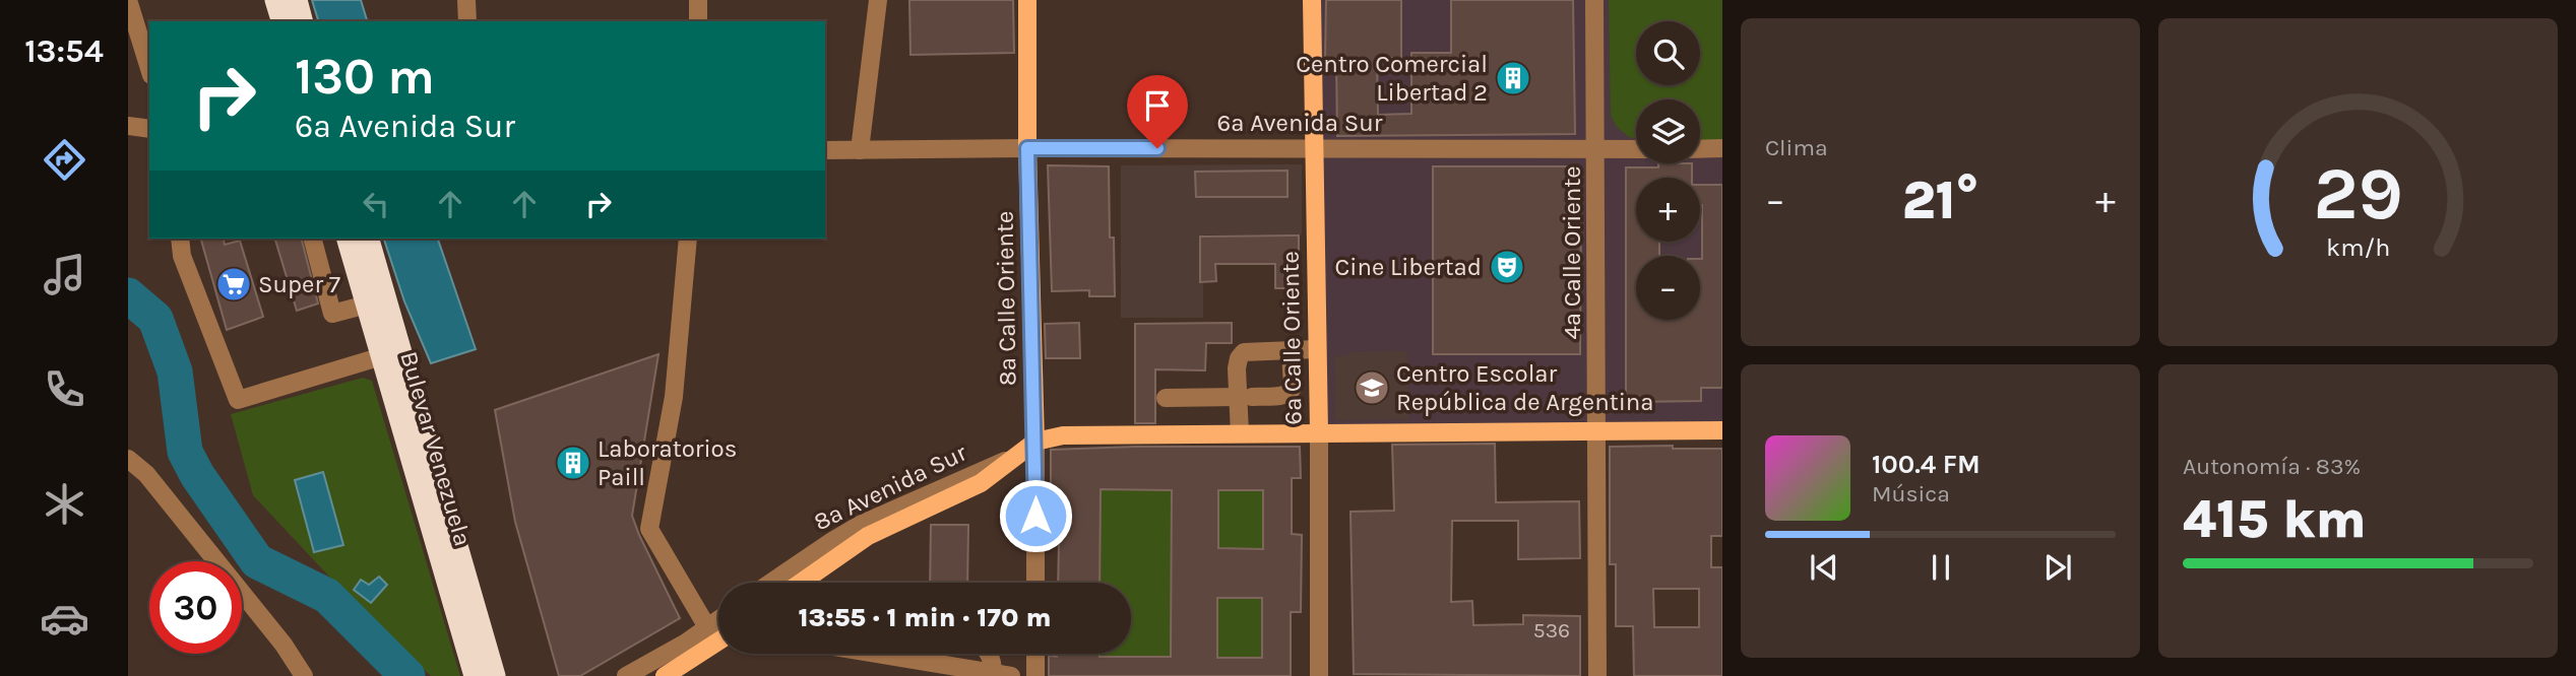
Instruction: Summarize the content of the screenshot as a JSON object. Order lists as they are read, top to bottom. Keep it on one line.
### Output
{"streets":{"highway":["Bulevar Venezuela"],"main road":["8a Calle Oriente","6a Calle Oriente"],"street":["6a Avenida Sur","4a Calle Oriente","8a Avenida Sur"]},"crossings":[["6a Avenida Sur","4a Calle Oriente"],["6a Avenida Sur","8a Calle Oriente"],["6a Avenida Sur","6a Calle Oriente"]],"places":{"building":["Centro Comercial Libertad 2","Laboratorios Paill"],"theatre":["Cine Libertad"],"supermarket":["Super 7"],"school or university":["Centro Escolar República de Argentina"]},"house_numbers":["536"],"page":{"tabs":"13:54","tile":["Clima",["Autonomía · 83%","415 km"]],"map_buttons":["+","−"],"turn":["130 m","6a Avenida Sur"],"heat":["−","21°","+"],"song":["100.4 FM","Música"],"limit":"30","trip":"13:55 · 1 min · 170 m","gauge":["29","km/h"]}}
